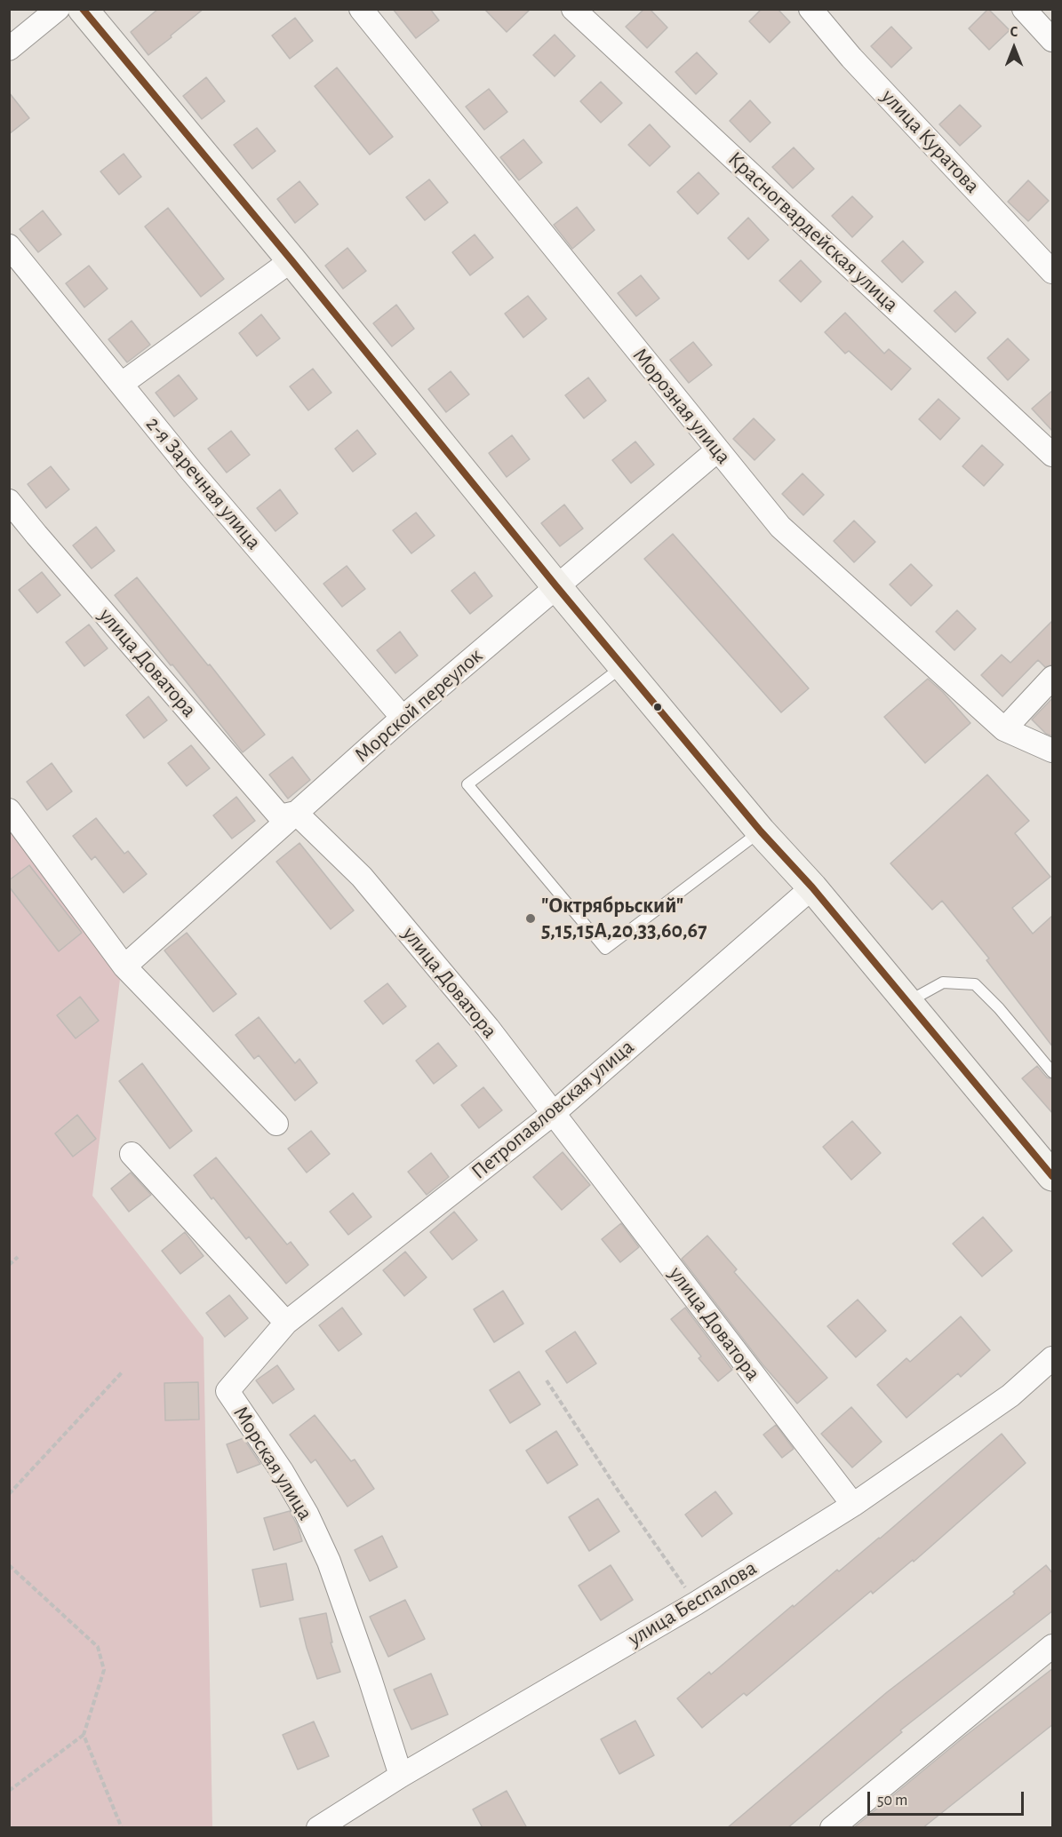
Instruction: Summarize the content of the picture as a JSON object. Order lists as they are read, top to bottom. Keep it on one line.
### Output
{"streets":{"street":["улица Куратова","Красногвардейская улица","Морозная улица","2-я Заречная улица","улица Доватора","Морской переулок","Петропавловская улица","Морская улица","улица Беспалова"]},"crossings":[["Морозная улица","Морской переулок"],["2-я Заречная улица","Морской переулок"],["улица Доватора","Морской переулок"],["улица Доватора","Петропавловская улица"],["улица Доватора","улица Беспалова"],["Петропавловская улица","Морская улица"],["Морская улица","улица Беспалова"]],"places":["\"Октрябрьский\" 5,15,15А,20,33,60,67"],"scale_bar":"50 m","north":"top"}
